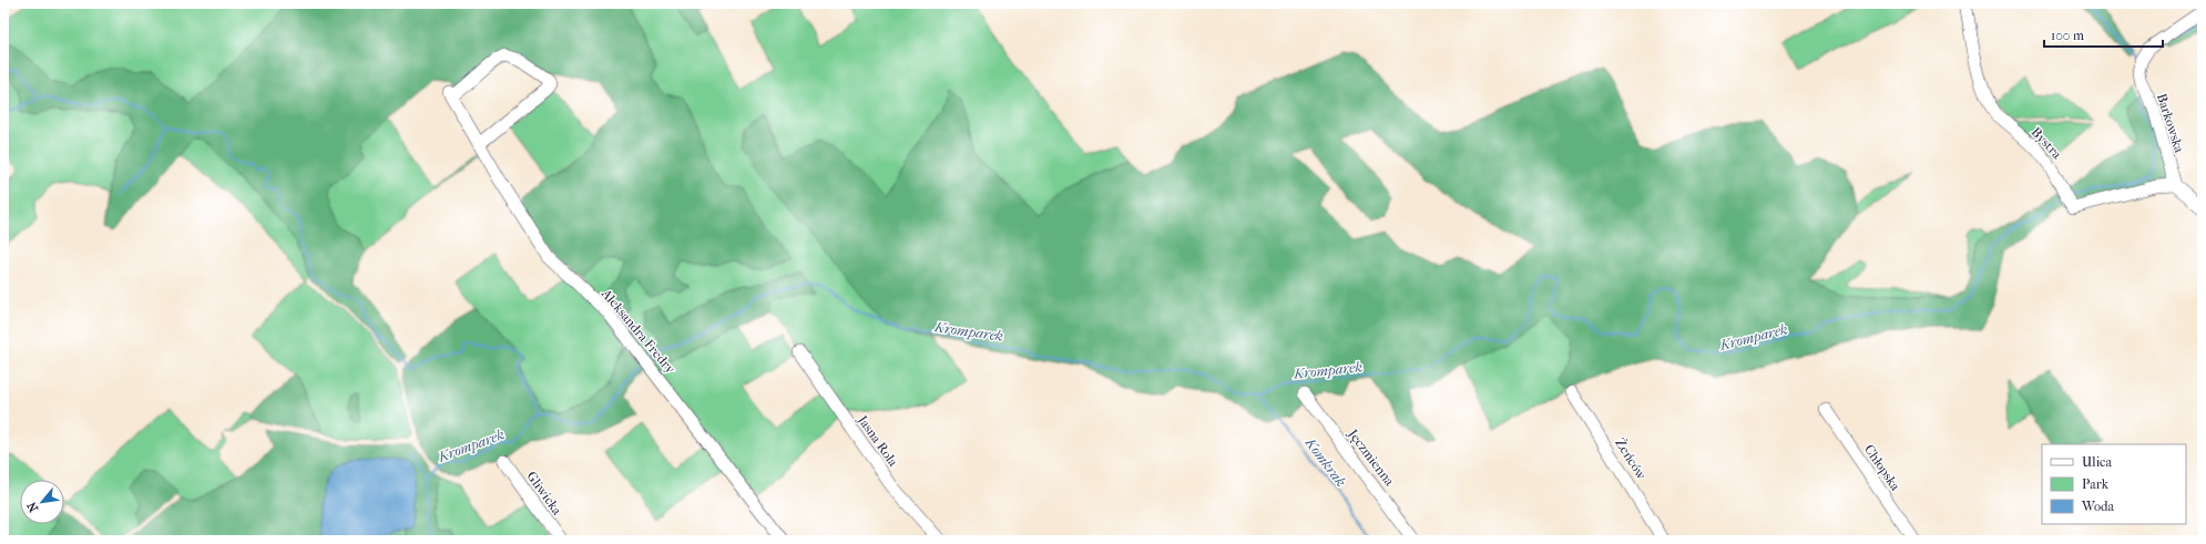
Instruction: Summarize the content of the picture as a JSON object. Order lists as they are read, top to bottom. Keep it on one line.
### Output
{"streets":{"street":["Barkowska","Bystra","Aleksandra Fredry","Jasna Rola","Jęczmienna","Żeńców","Chłopska","Gliwicka"]},"crossings":[["Barkowska","Bystra"]],"water":["Kromparek","Komkrak"],"legend":["Ulica","Park","Woda"],"scale_bar":"100 m","north":"bottom left"}
